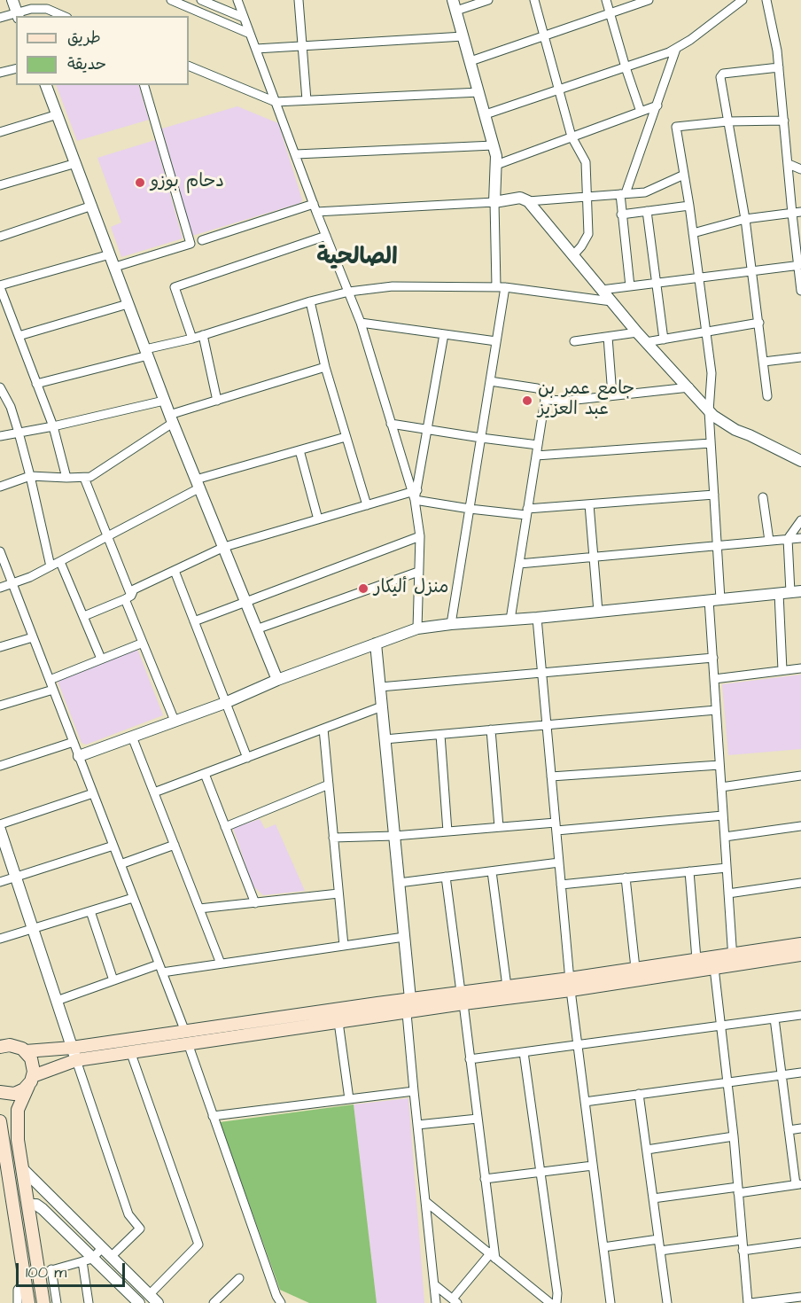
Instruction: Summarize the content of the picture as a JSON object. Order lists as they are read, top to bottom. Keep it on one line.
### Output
{"districts":["الصالحية"],"places":["دحام بوزو","جامع عمر بن عبد العزيز","منزل أليكار"],"legend":["طريق","حديقة"],"scale_bar":"100 m"}
